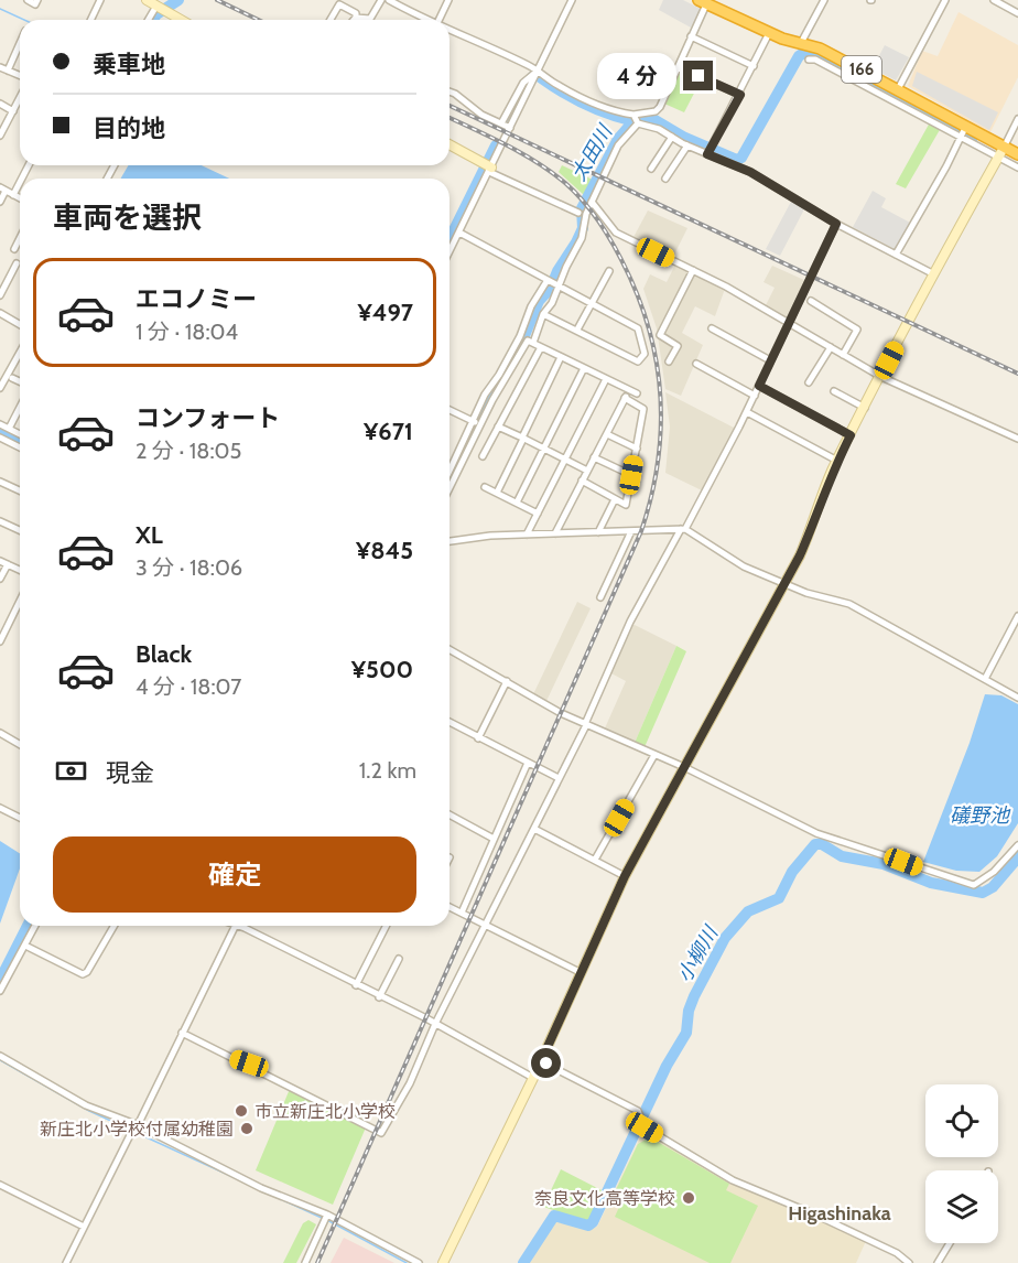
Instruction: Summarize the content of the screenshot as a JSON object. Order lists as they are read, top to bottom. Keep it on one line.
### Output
{"streets":{"highway":["166"]},"districts":["Higashinaka"],"water":["太田川","礒野池","小柳川"],"places":["市立新庄北小学校","新庄北小学校付属幼稚園","奈良文化高等学校"],"page":{"banner":["乗車地","目的地"],"bubble":"4 分","heading":"車両を選択","list":[{"name":"エコノミー","note":"1 分 · 18:04","value":"¥497"},{"name":"コンフォート","note":"2 分 · 18:05","value":"¥671"},{"name":"XL","note":"3 分 · 18:06","value":"¥845"},{"name":"Black","note":"4 分 · 18:07","value":"¥500"}],"pay":["現金","1.2 km"],"buttons":"確定"}}
